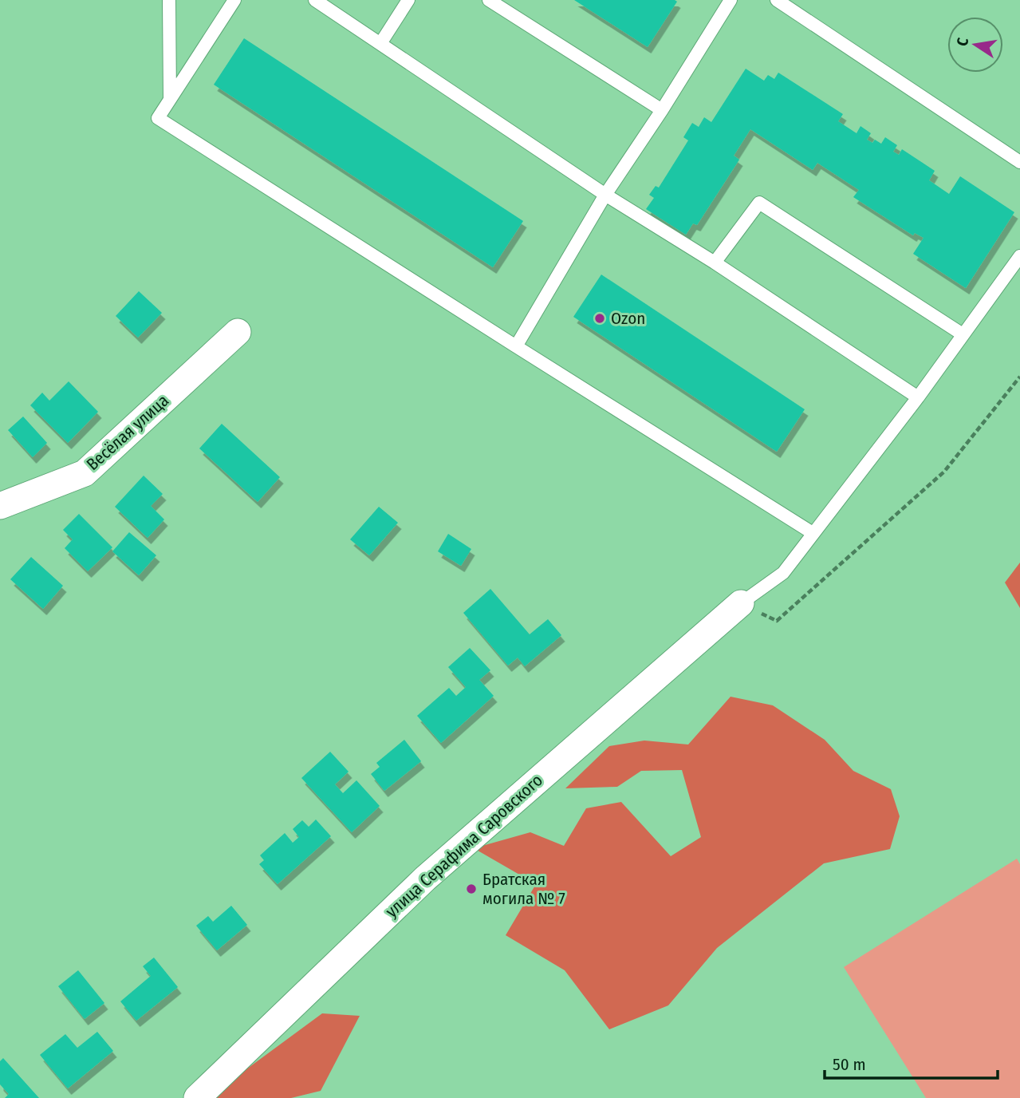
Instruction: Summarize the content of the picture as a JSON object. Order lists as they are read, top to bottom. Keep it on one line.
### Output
{"streets":{"street":["Весёлая улица","улица Серафима Саровского"]},"places":["Ozon","Братская могила № 7"],"scale_bar":"50 m","north":"left"}
